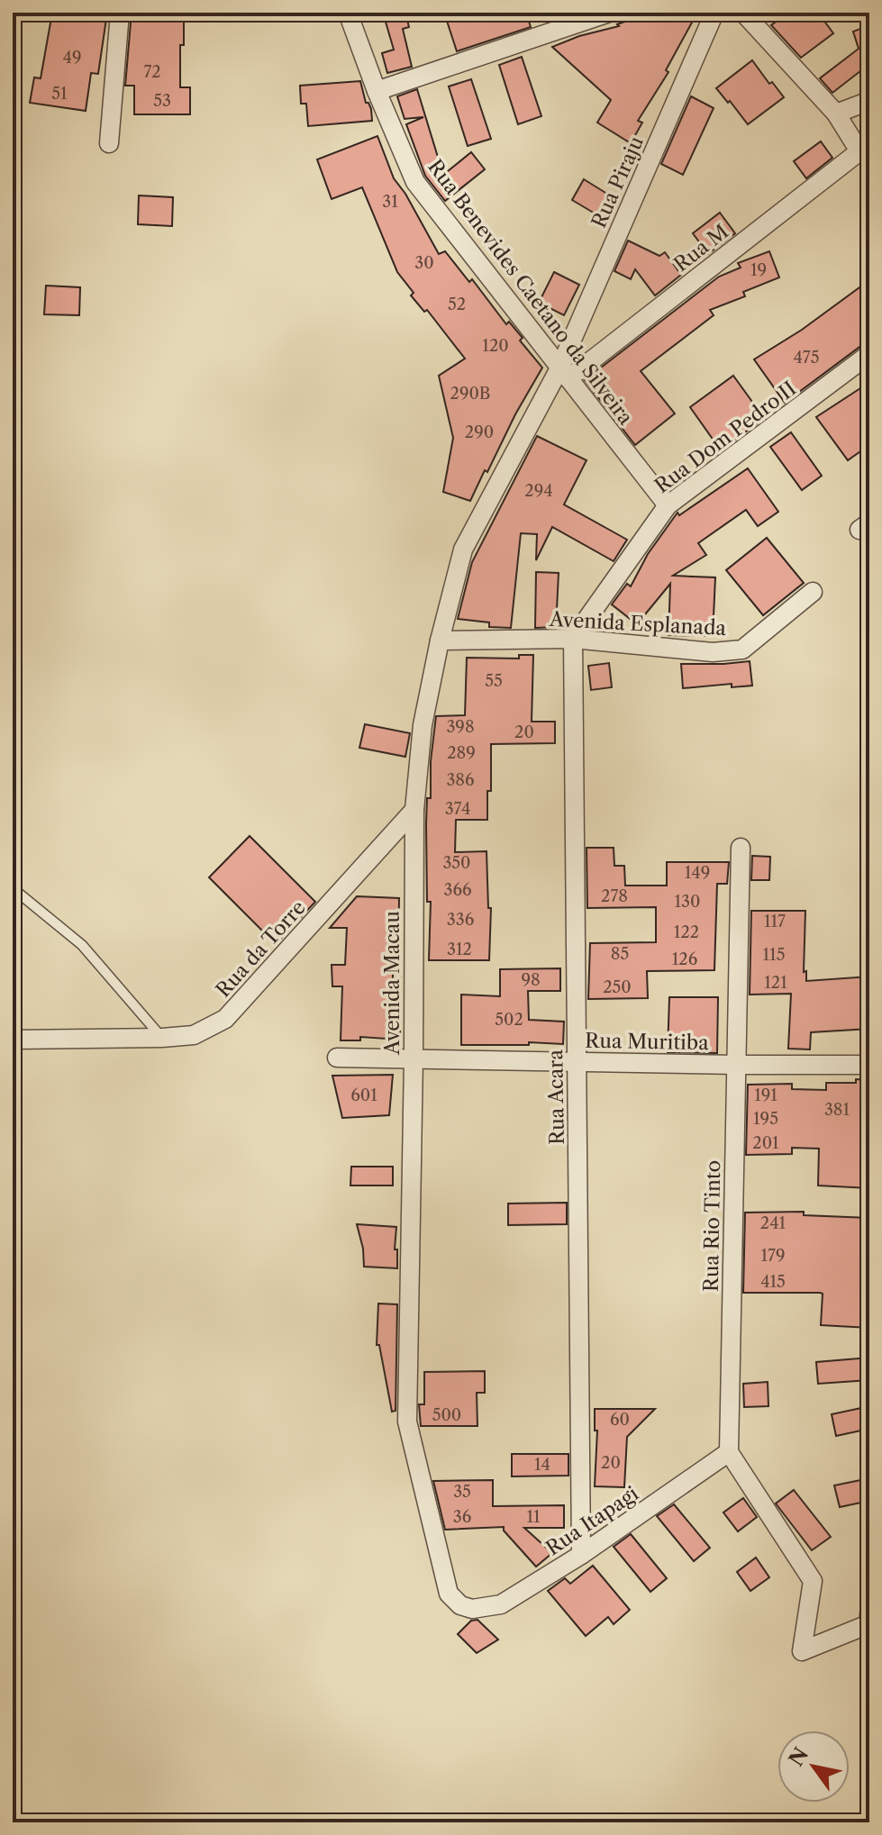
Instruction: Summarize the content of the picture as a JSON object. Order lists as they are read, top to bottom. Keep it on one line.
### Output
{"streets":{"street":["Rua Piraju","Rua M","Rua Benevides Caetano da Silveira","Rua Dom Pedro II","Avenida Esplanada","Rua da Torre","Avenida Macau","Rua Muritiba","Rua Acara","Rua Rio Tinto","Rua Itapagi"]},"crossings":[["Rua Piraju","Rua M"],["Rua Piraju","Rua Benevides Caetano da Silveira"],["Rua Piraju","Avenida Macau"],["Rua M","Rua Benevides Caetano da Silveira"],["Rua M","Avenida Macau"],["Rua Benevides Caetano da Silveira","Rua Dom Pedro II"],["Rua Benevides Caetano da Silveira","Avenida Macau"],["Rua Dom Pedro II","Avenida Esplanada"],["Rua Dom Pedro II","Rua Acara"],["Avenida Esplanada","Avenida Macau"],["Avenida Esplanada","Rua Acara"],["Rua da Torre","Avenida Macau"],["Avenida Macau","Rua Muritiba"],["Avenida Macau","Rua Itapagi"],["Rua Muritiba","Rua Acara"],["Rua Muritiba","Rua Rio Tinto"],["Rua Acara","Rua Itapagi"],["Rua Rio Tinto","Rua Itapagi"]],"house_numbers":["49","72","51","53","31","30","19","52","120","475","290B","290","294","55","398","20","289","386","374","350","149","366","278","130","336","117","122","312","85","115","126","98","121","250","502","601","191","381","195","201","241","179","415","500","60","20","14","35","36","11"],"north":"top left"}
